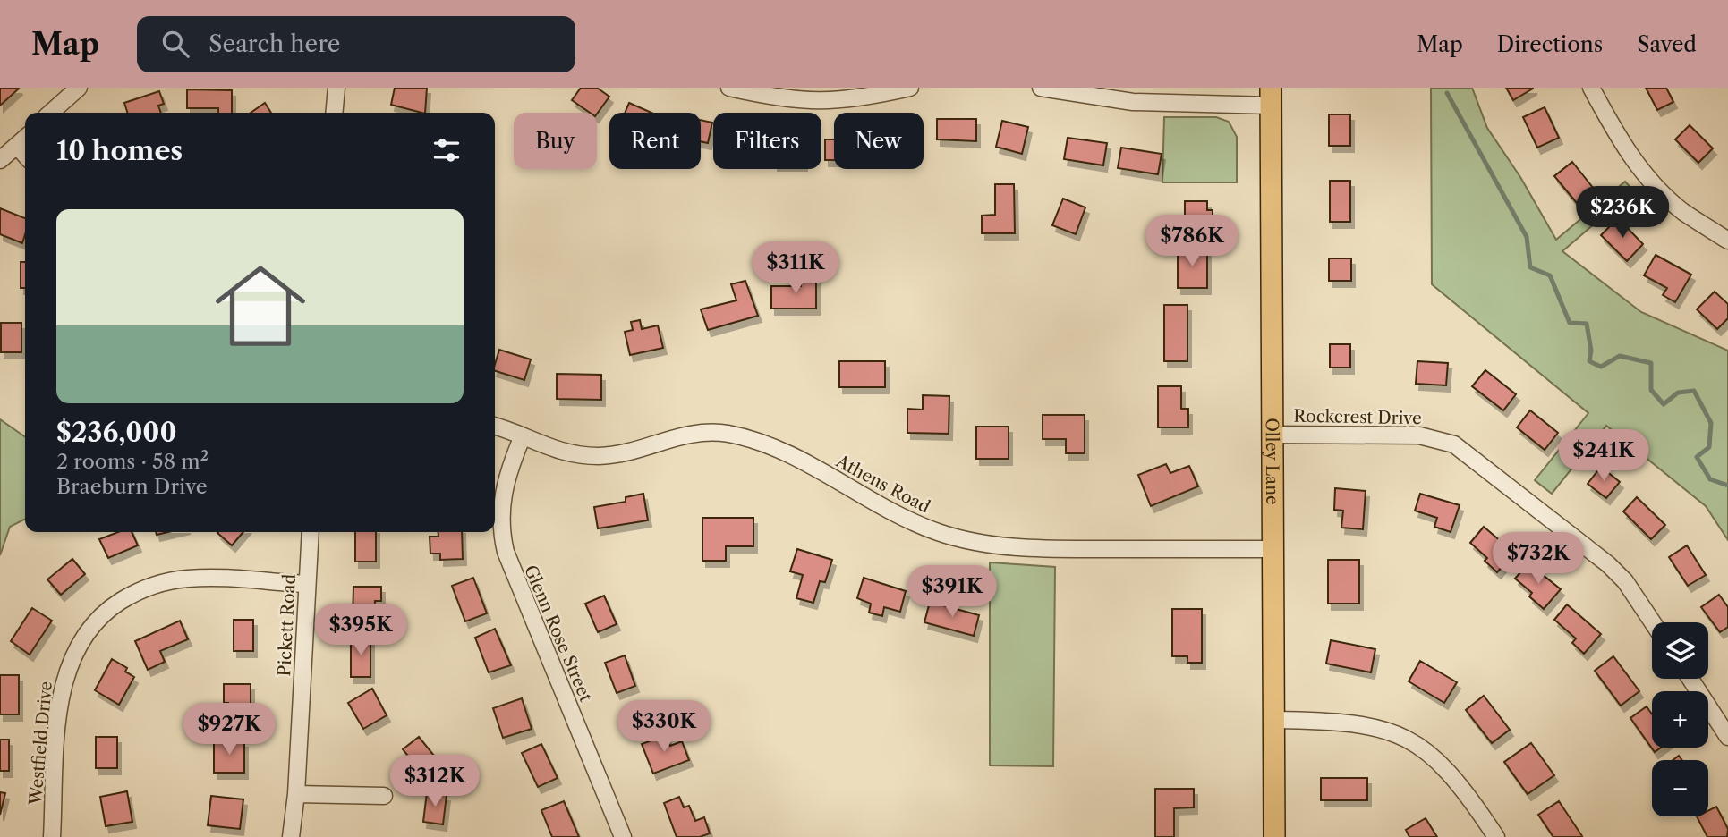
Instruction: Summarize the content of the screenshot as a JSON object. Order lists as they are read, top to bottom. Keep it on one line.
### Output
{"streets":{"main road":["Olley Lane"],"street":["Rockcrest Drive","Athens Road","Pickett Road","Glenn Rose Street","Westfield Drive"]},"crossings":[["Rockcrest Drive","Olley Lane"],["Olley Lane","Athens Road"],["Athens Road","Glenn Rose Street"],["Pickett Road","Westfield Drive"]],"page":{"header":"Map","search":"Search here","nav":["Map","Directions","Saved"],"chip":["Buy","Rent","Filters","New"],"heading":"10 homes","price":["$236K","$786K","$311K","$241K","$732K","$391K","$395K","$330K","$927K","$312K"],"list":[{"name":"$236,000","note":"2 rooms · 58 m² · Braeburn Drive"}],"map_buttons":["+","−"]}}
